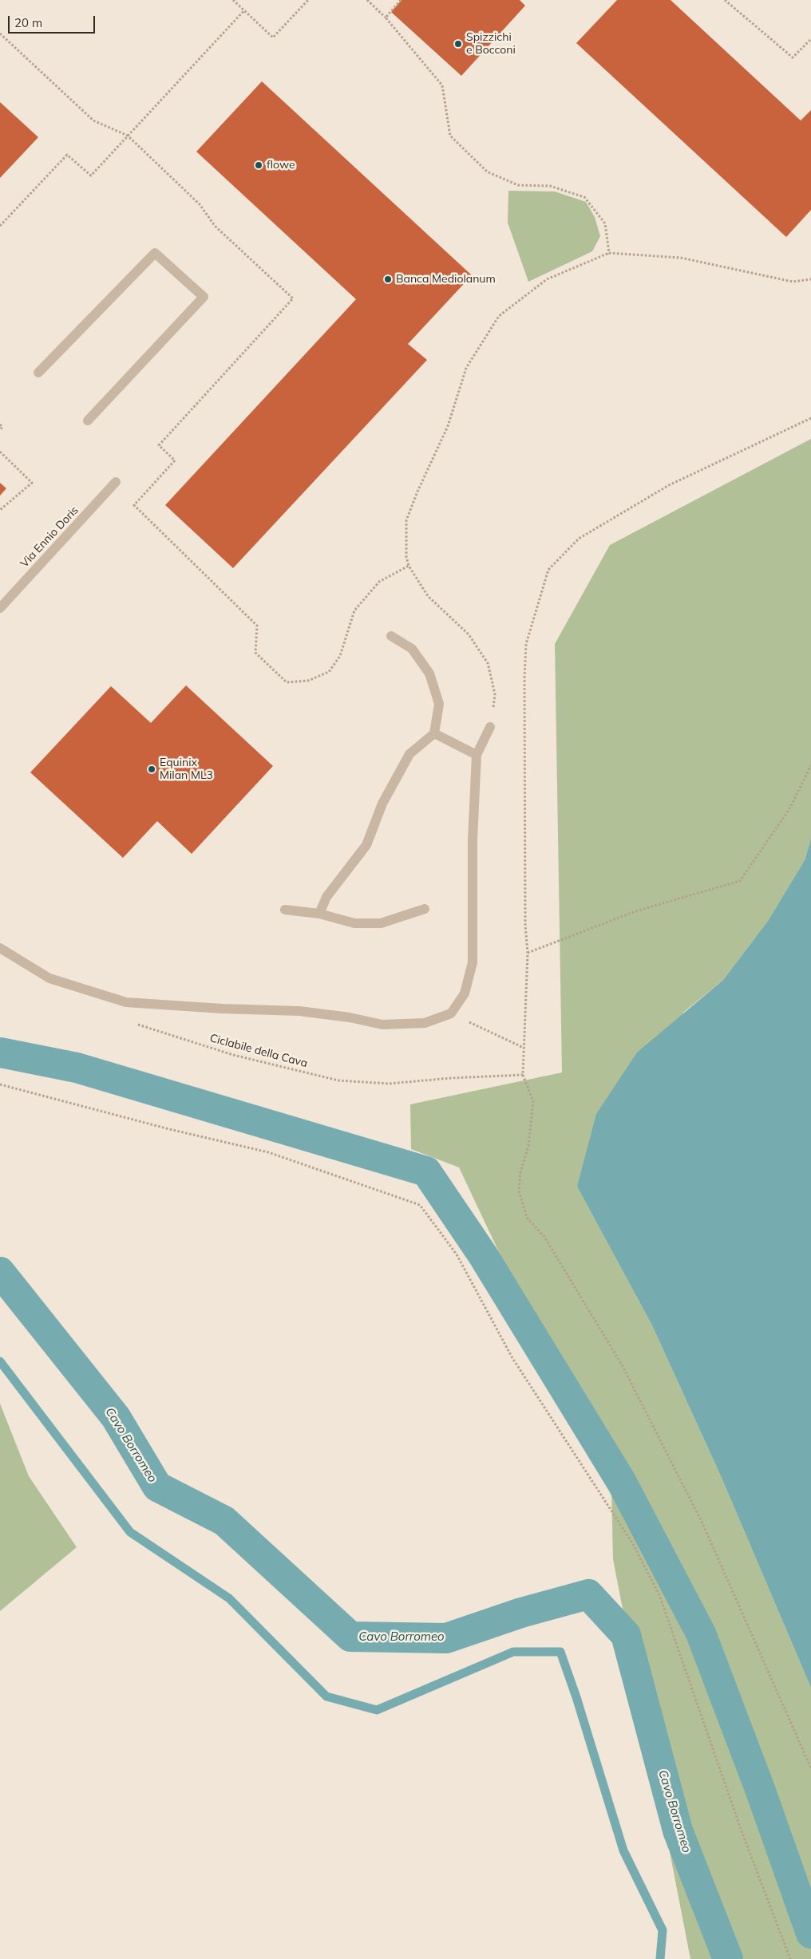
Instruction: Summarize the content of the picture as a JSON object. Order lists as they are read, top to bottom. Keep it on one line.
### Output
{"streets":{"street":["Via Ennio Doris"],"path":["Ciclabile della Cava"]},"water":["Cavo Borromeo"],"places":["Spizzichi e Bocconi","flowe","Banca Mediolanum","Equinix Milan ML3"],"scale_bar":"20 m"}
